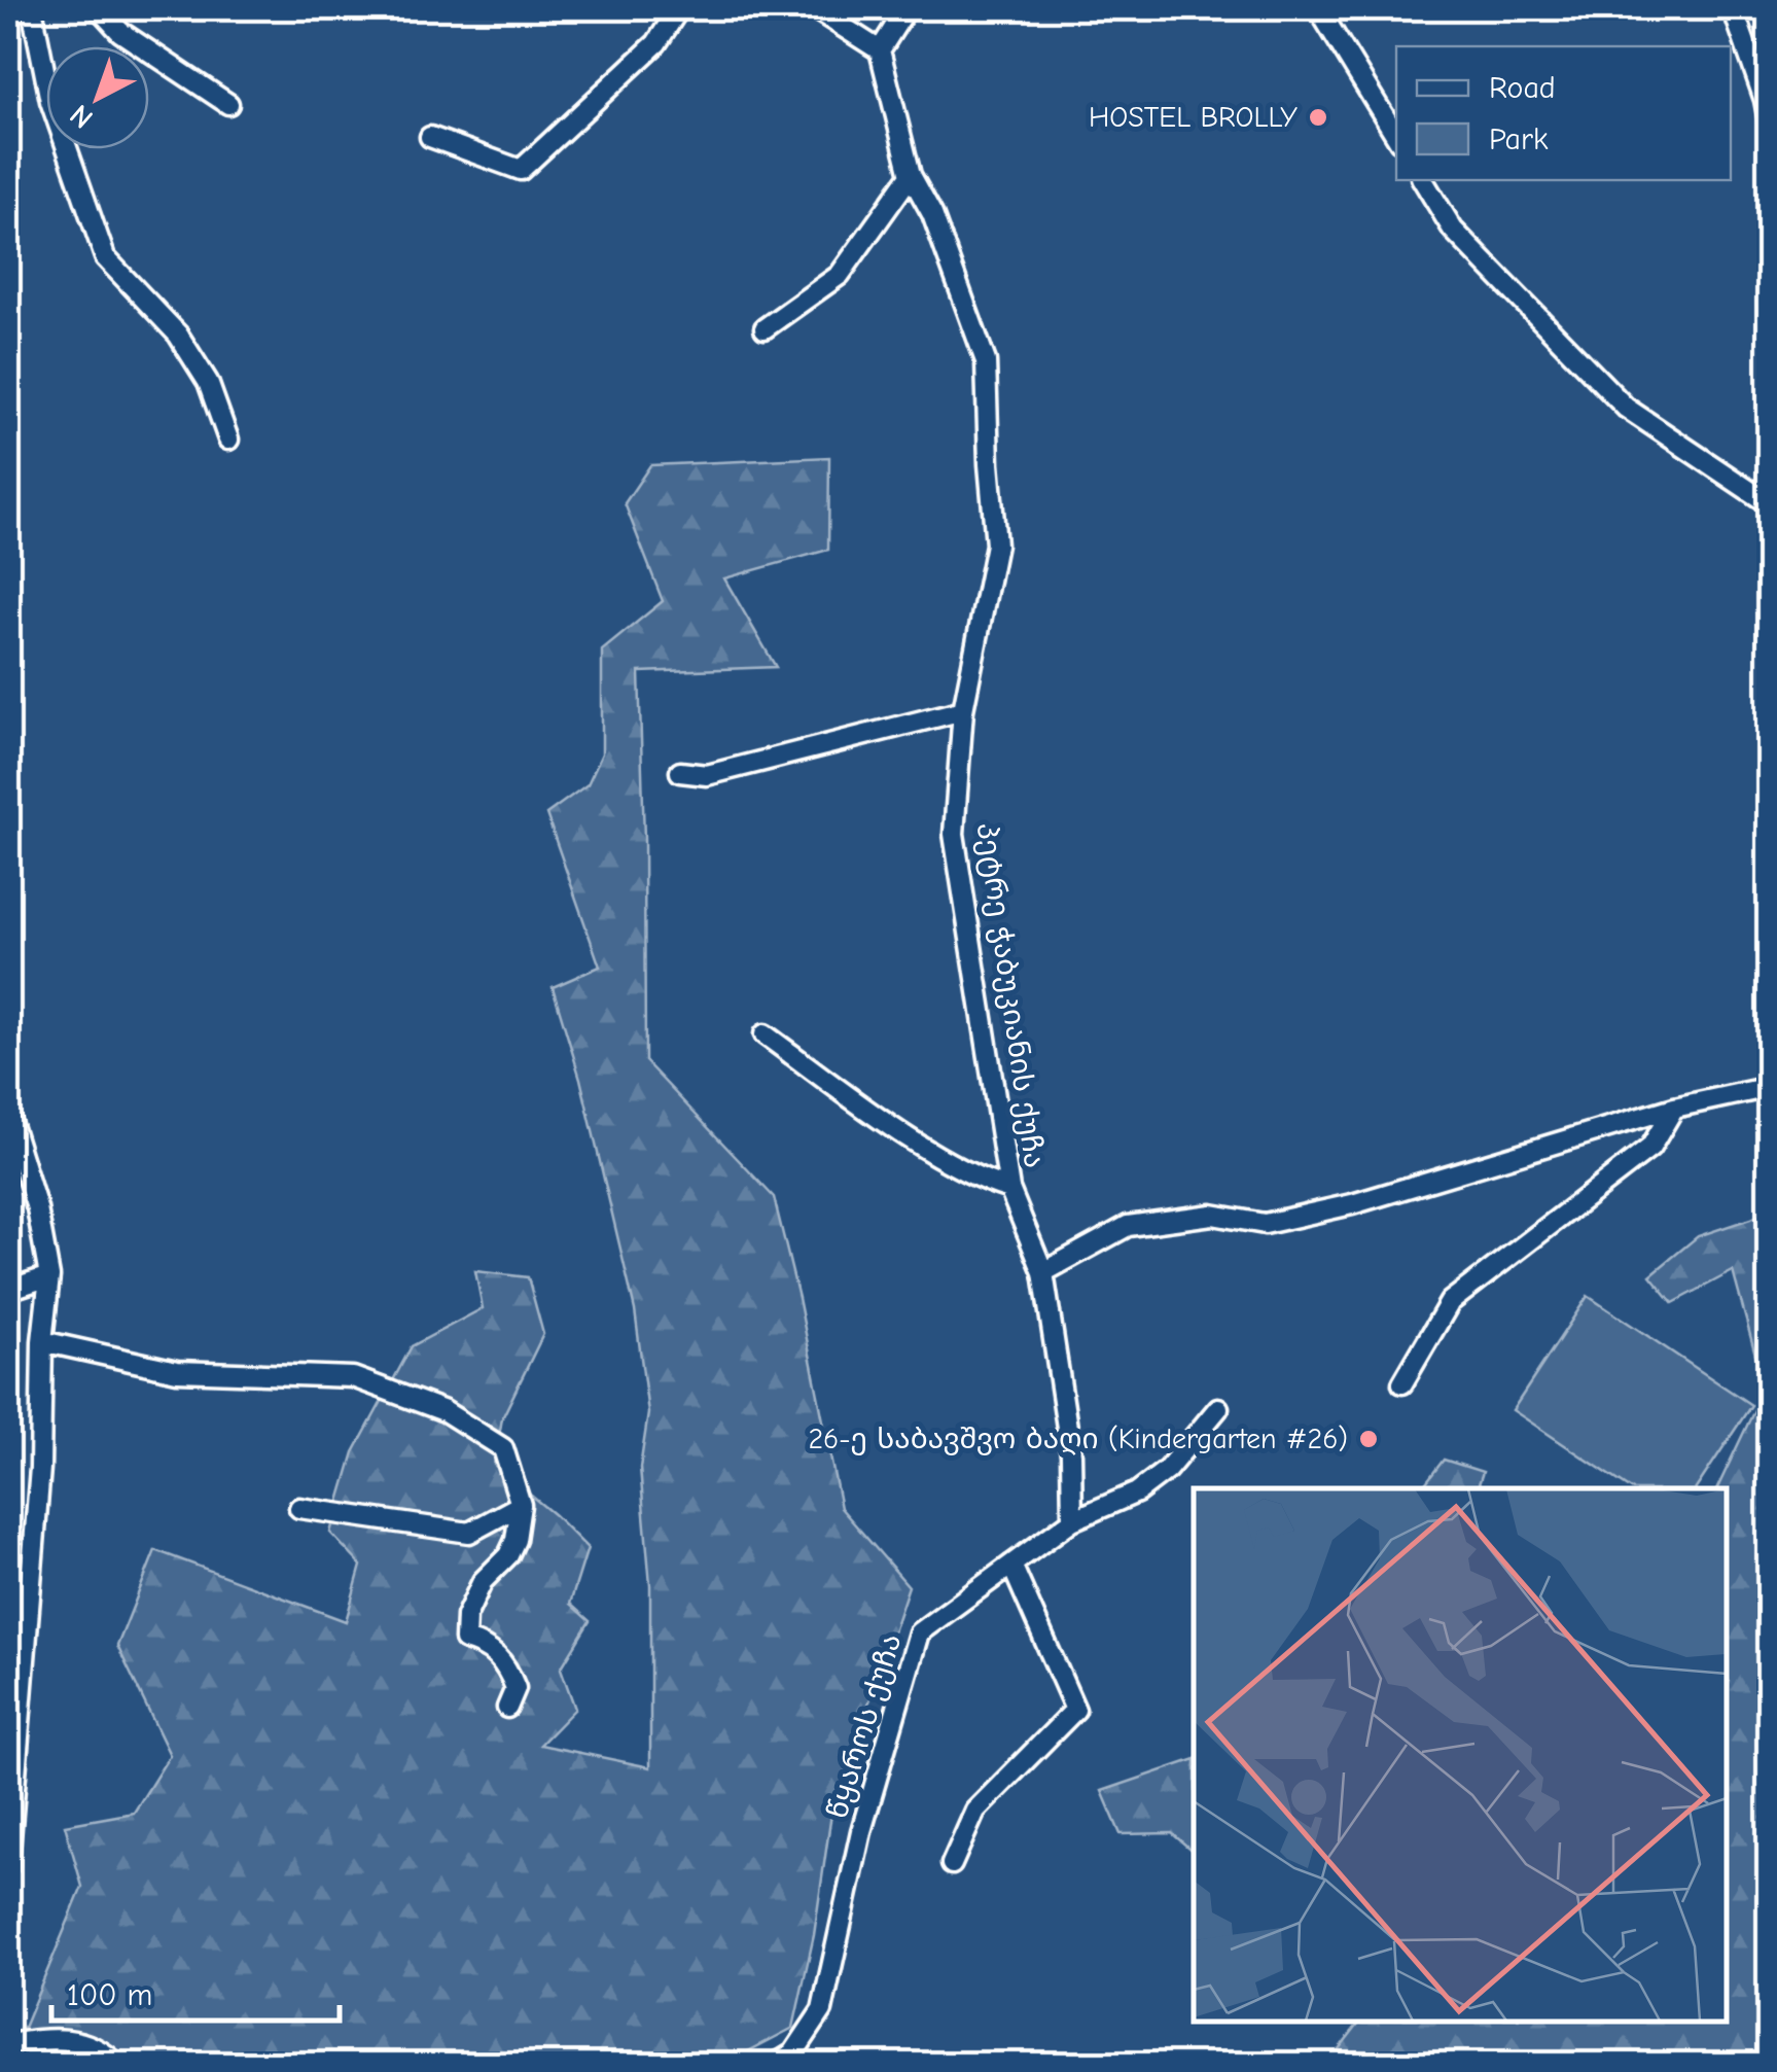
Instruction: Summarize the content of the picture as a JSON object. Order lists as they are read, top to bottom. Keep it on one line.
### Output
{"streets":{"street":["პეტრე ჭაბუკიანის ქუჩა","წყაროს ქუჩა"]},"places":["HOSTEL BROLLY","26-ე საბავშვო ბაღი (Kindergarten #26)"],"legend":["Road","Park"],"scale_bar":"100 m","north":"bottom left"}
